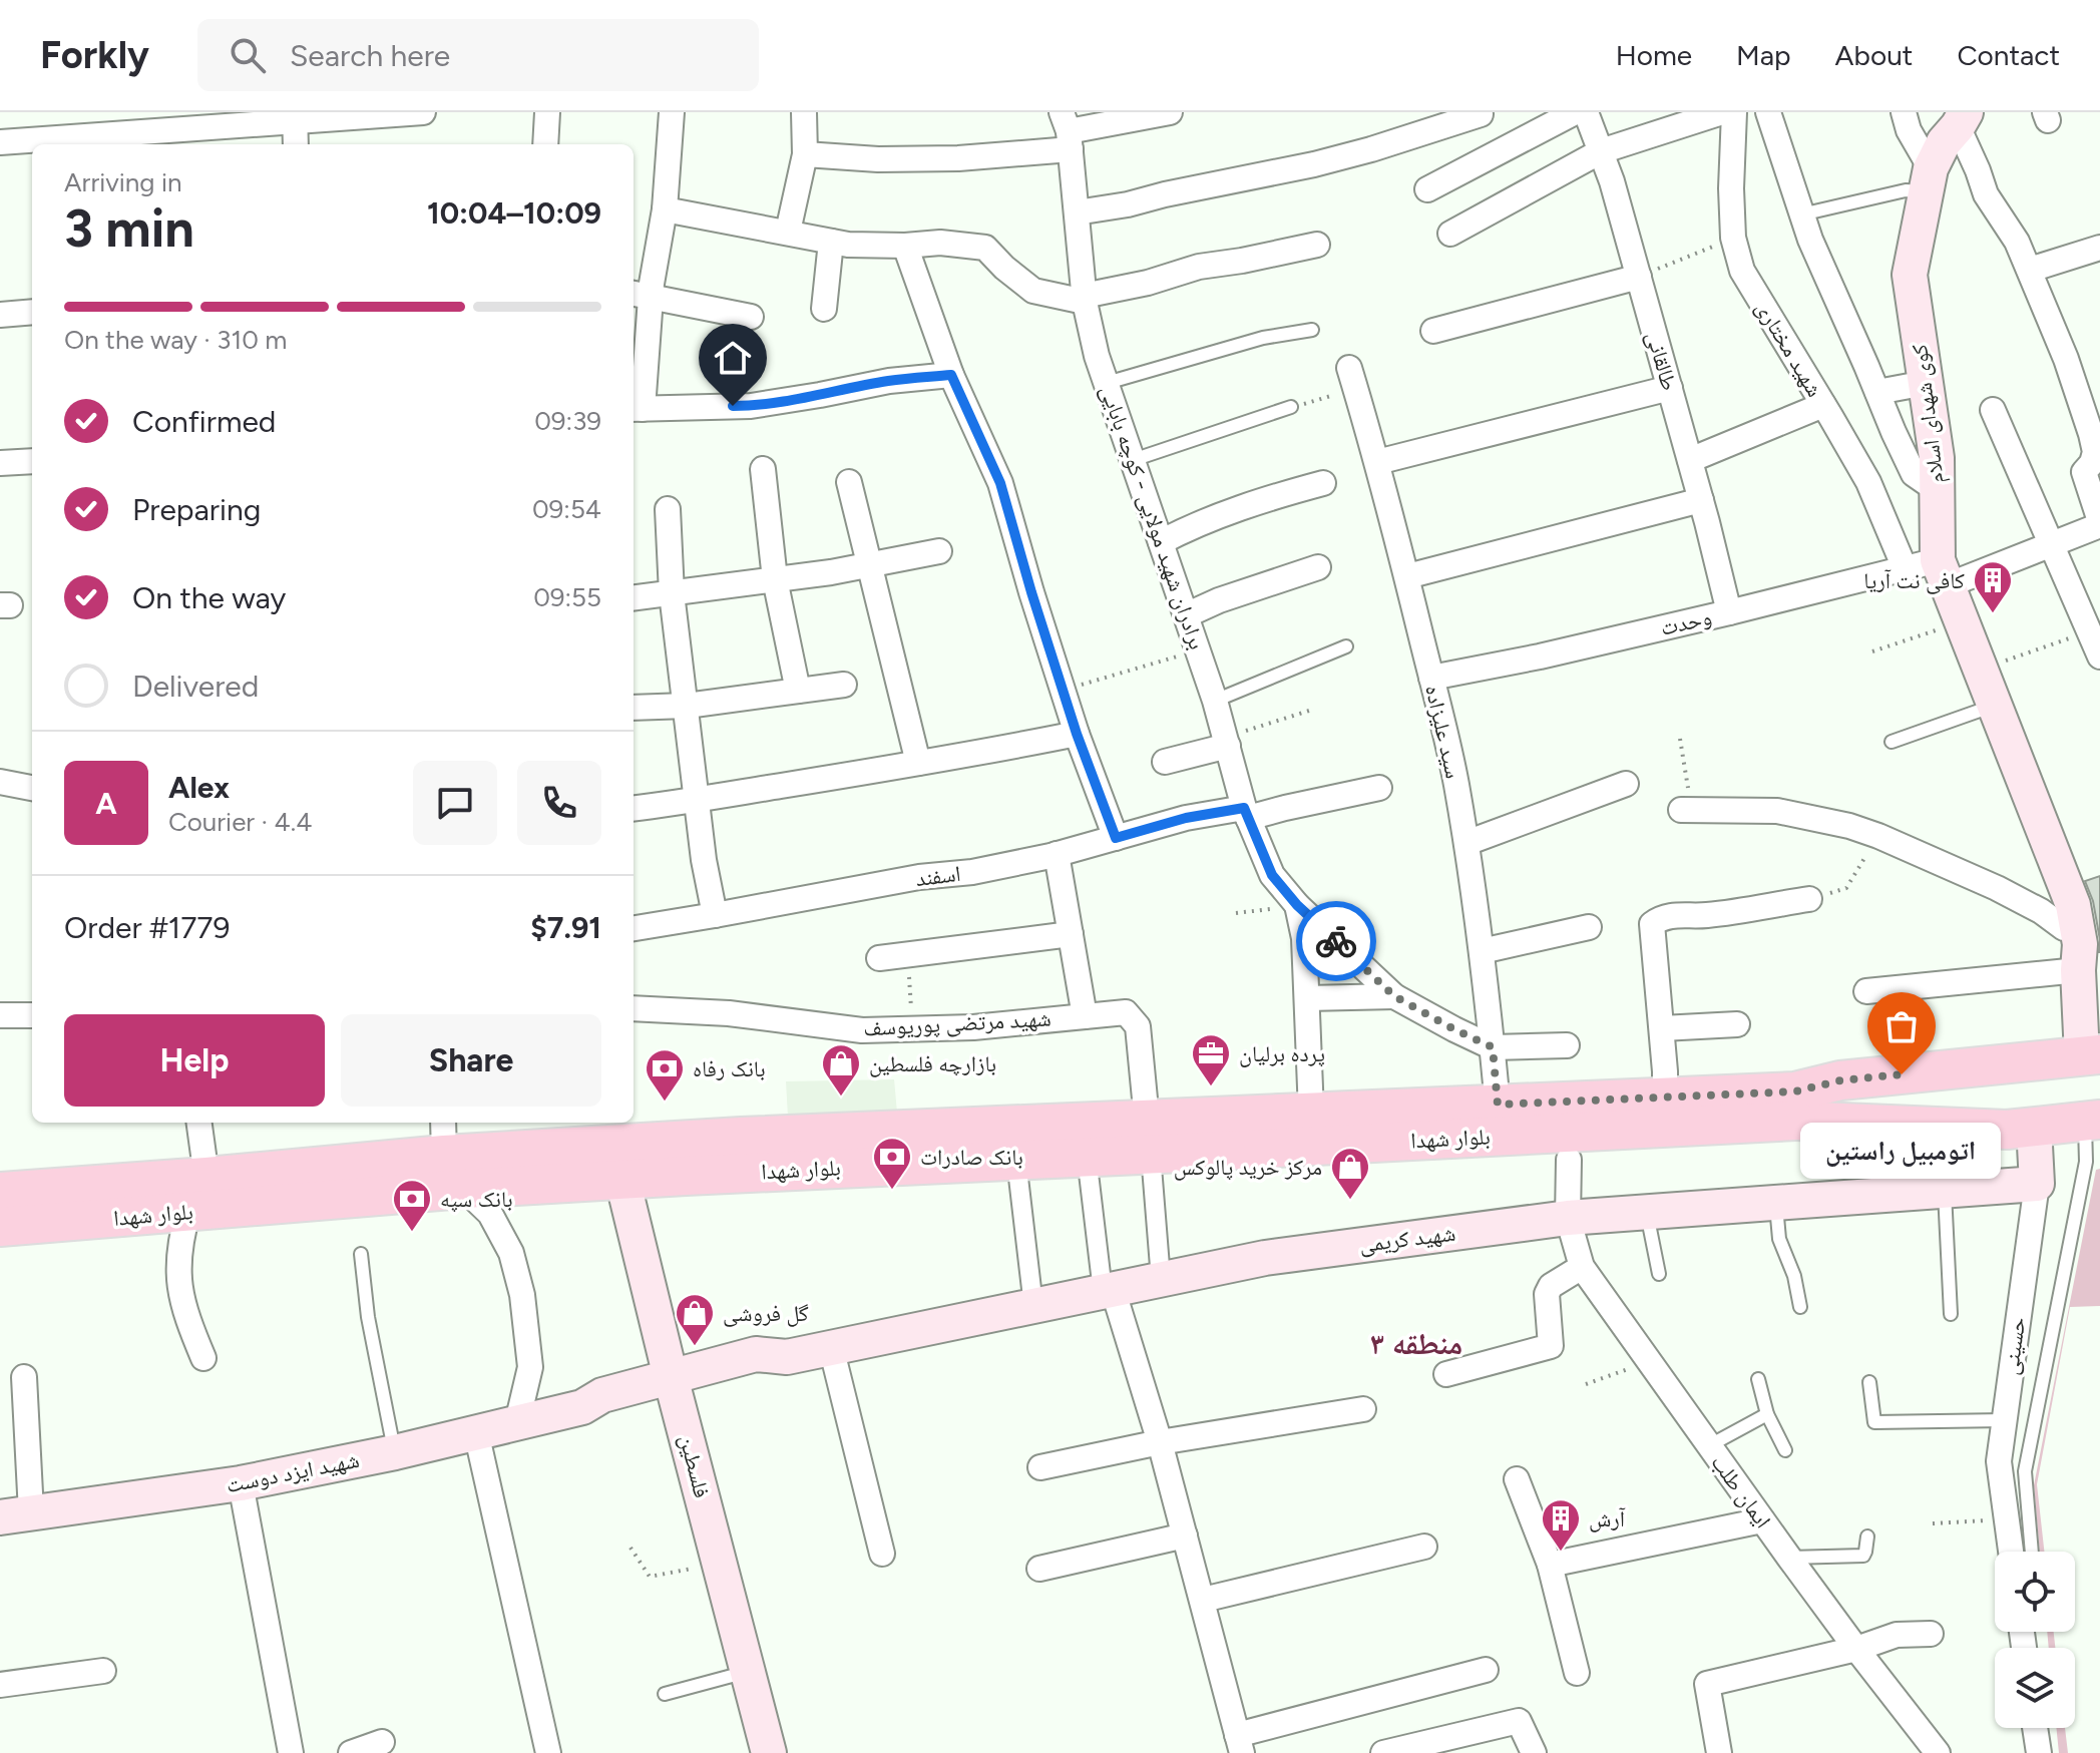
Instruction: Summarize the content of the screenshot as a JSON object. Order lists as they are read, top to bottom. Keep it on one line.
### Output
{"streets":{"main road":["کوی شهدای اسلام","بلوار شهدا","شهید کریمی","حسینی","فلسطین","شهید ایزد دوست"],"street":["شهید مختاری","طالقانی","برادران شهید مولایی - کوچه بابایی","وحدت","سید علیزاده","اسفند","شهید مرتضی پوریوسف","ایمان طلب"]},"crossings":[["شهید مختاری","وحدت"],["طالقانی","وحدت"],["کوی شهدای اسلام","وحدت"],["برادران شهید مولایی - کوچه بابایی","سید علیزاده"],["برادران شهید مولایی - کوچه بابایی","اسفند"],["وحدت","سید علیزاده"],["سید علیزاده","بلوار شهدا"],["شهید مرتضی پوریوسف","بلوار شهدا"],["بلوار شهدا","فلسطین"],["شهید کریمی","حسینی"],["شهید کریمی","فلسطین"],["شهید کریمی","شهید ایزد دوست"],["شهید کریمی","ایمان طلب"],["فلسطین","شهید ایزد دوست"]],"districts":["منطقه ۳"],"places":{"building":["کافی نت آریا","آرش"],"other":["اتومبیل راستین"],"office":["پرده برلیان"],"shop":["بازارچه فلسطین","مركز خريد پالوكس","گل فروشی"],"bank":["بانک رفاه","بانک صادرات","بانک سپه"]},"page":{"header":"Forkly","search":"Search here","nav":["Home","Map","About","Contact"],"heading":["3 min","Arriving in","10:04–10:09"],"panel":["Alex","Courier · 4.4","Order #1779","$7.91"],"bar":"On the way · 310 m","list":[["Confirmed","09:39"],["Preparing","09:54"],["On the way","09:55"],"Delivered"],"round":"A","buttons":["Help","Share"],"bubble":"اتومبیل راستین"}}
